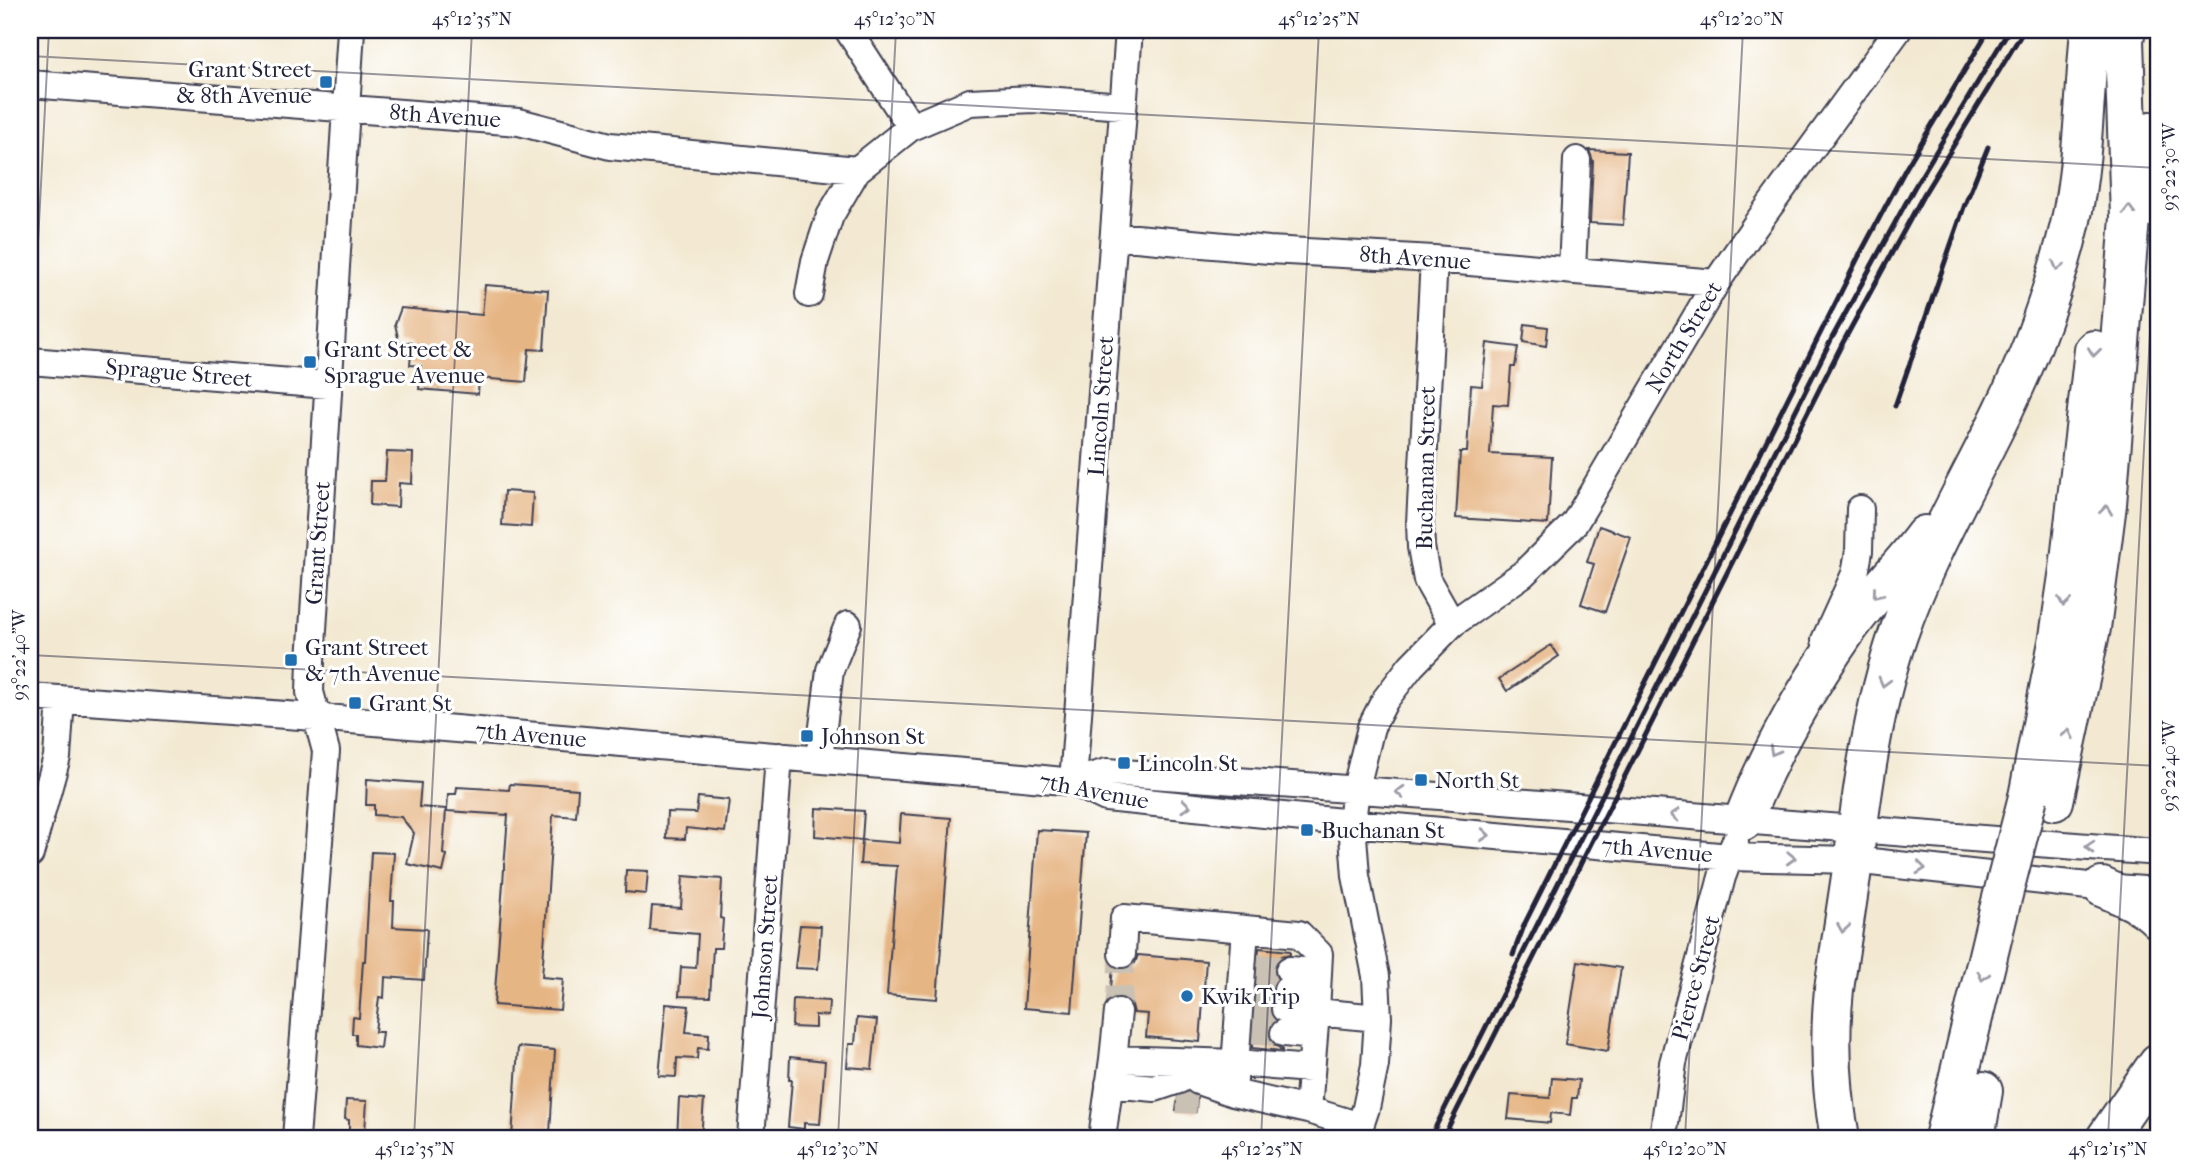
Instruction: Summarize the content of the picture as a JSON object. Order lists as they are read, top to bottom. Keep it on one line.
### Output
{"streets":{"street":["8th Avenue","North Street","Sprague Street","Lincoln Street","Buchanan Street","Grant Street","7th Avenue","Johnson Street","Pierce Street"]},"crossings":[["8th Avenue","North Street"],["8th Avenue","Lincoln Street"],["8th Avenue","Buchanan Street"],["8th Avenue","Grant Street"],["North Street","Buchanan Street"],["Sprague Street","Grant Street"],["Lincoln Street","7th Avenue"],["Grant Street","7th Avenue"],["7th Avenue","Johnson Street"],["7th Avenue","Pierce Street"]],"places":{"transit":["Grant Street & 8th Avenue","Grant Street & Sprague Avenue","Grant Street & 7th Avenue","Grant St","Johnson St","Lincoln St","North St","Buchanan St"],"other":["Kwik Trip"]},"coordinates":["45°12'35\"N","45°12'30\"N","45°12'25\"N","45°12'20\"N","93°22'30\"W","93°22'40\"W","45°12'15\"N"]}
